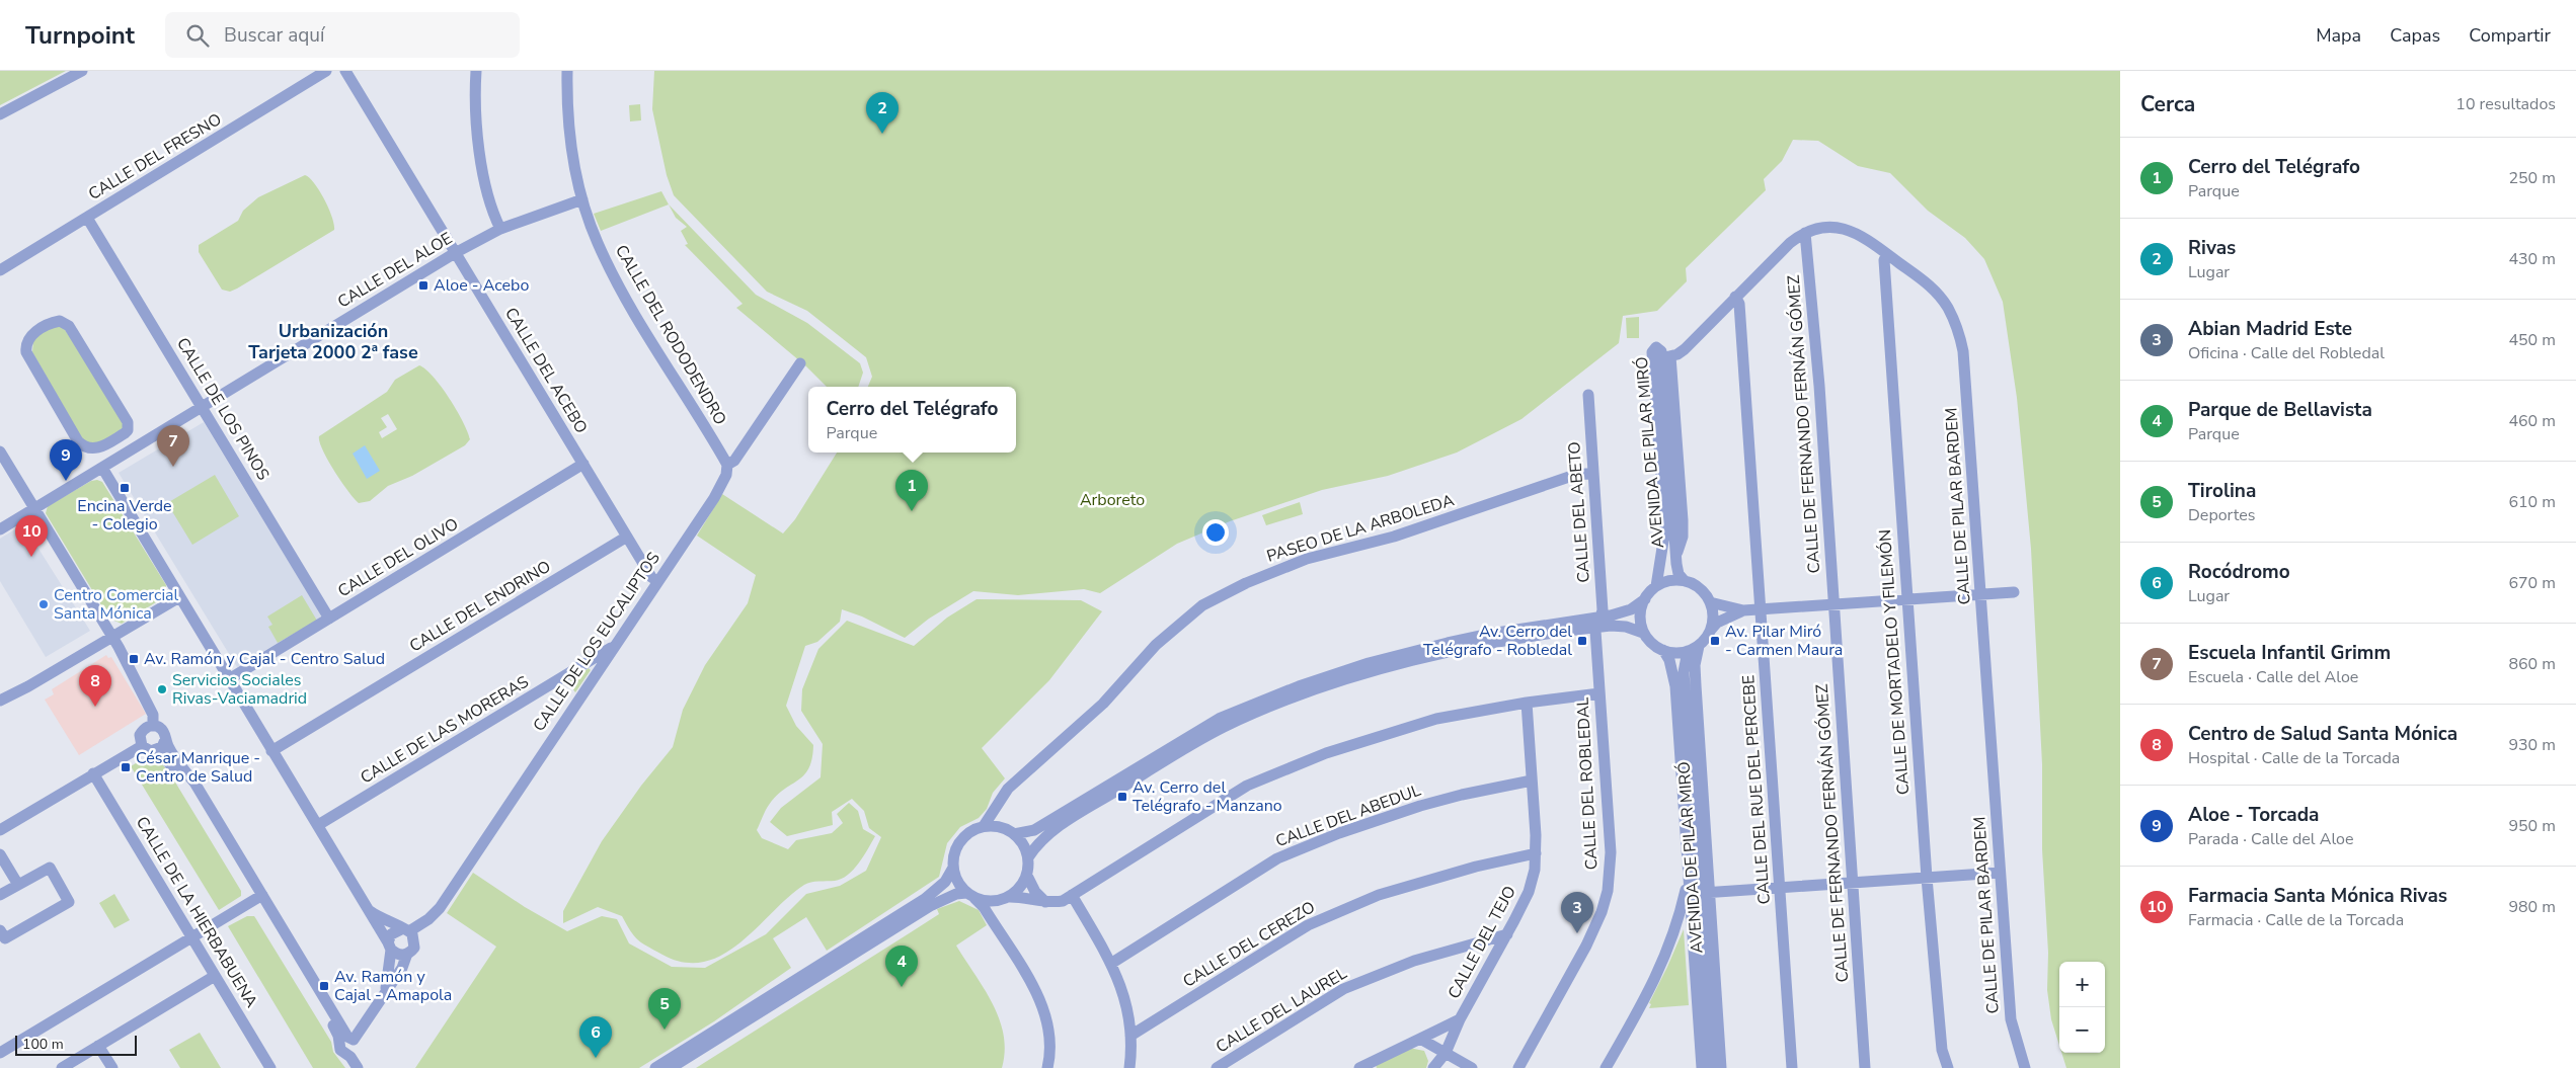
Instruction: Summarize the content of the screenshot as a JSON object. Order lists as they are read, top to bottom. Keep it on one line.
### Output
{"streets":{"street":["CALLE DEL FRESNO","CALLE DEL ALOE","CALLE DEL RODODENDRO","CALLE DEL ACEBO","CALLE DE LOS PINOS","CALLE DE FERNANDO FERNÁN GÓMEZ","AVENIDA DE PILAR MIRÓ","CALLE DE PILAR BARDEM","CALLE DEL ABETO","PASEO DE LA ARBOLEDA","CALLE DEL OLIVO","CALLE DEL ENDRINO","CALLE DE LOS EUCALIPTOS","CALLE DE MORTADELO Y FILEMÓN","CALLE DE LAS MORERAS","CALLE DEL ROBLEDAL","CALLE DEL RUE DEL PERCEBE","CALLE DEL ABEDUL","CALLE DE LA HIERBABUENA","CALLE DEL TEJO","CALLE DEL CEREZO","CALLE DEL LAUREL"]},"crossings":[["CALLE DEL FRESNO","CALLE DE LOS PINOS"],["CALLE DEL ALOE","CALLE DEL RODODENDRO"],["CALLE DEL ALOE","CALLE DEL ACEBO"],["CALLE DEL ALOE","CALLE DE LOS PINOS"],["CALLE DEL RODODENDRO","CALLE DE LOS EUCALIPTOS"],["CALLE DEL ACEBO","CALLE DEL OLIVO"],["CALLE DEL ACEBO","CALLE DEL ENDRINO"],["CALLE DEL ACEBO","CALLE DE LOS EUCALIPTOS"],["CALLE DE LOS PINOS","CALLE DEL OLIVO"],["CALLE DE FERNANDO FERNÁN GÓMEZ","CALLE DE PILAR BARDEM"],["AVENIDA DE PILAR MIRÓ","CALLE DE PILAR BARDEM"],["CALLE DE PILAR BARDEM","CALLE DE MORTADELO Y FILEMÓN"],["CALLE DE PILAR BARDEM","CALLE DEL RUE DEL PERCEBE"],["CALLE DEL ABETO","PASEO DE LA ARBOLEDA"],["CALLE DE LOS EUCALIPTOS","CALLE DE LAS MORERAS"],["CALLE DEL ABEDUL","CALLE DEL TEJO"],["CALLE DEL TEJO","CALLE DEL CEREZO"],["CALLE DEL TEJO","CALLE DEL LAUREL"]],"districts":["Urbanización Tarjeta 2000 2ª fase"],"parks":["Arboreto"],"places":{"transit":["Aloe - Acebo","Encina Verde - Colegio","Av. Cerro del Telégrafo - Robledal","Av. Pilar Miró - Carmen Maura","Av. Ramón y Cajal - Centro Salud","César Manrique - Centro de Salud","Av. Cerro del Telégrafo - Manzano","Av. Ramón y Cajal - Amapola"],"other":["Centro Comercial Santa Mónica","Servicios Sociales Rivas-Vaciamadrid"]},"scale_bar":"100 m","page":{"header":"Turnpoint","search":"Buscar aquí","nav":["Mapa","Capas","Compartir"],"heading":["Cerca","10 resultados"],"pins":["2","7","9","1","10","8","3","4","5","6"],"list":[{"mark":"1","name":"Cerro del Telégrafo","note":"Parque","value":"250 m"},{"mark":"2","name":"Rivas","note":"Lugar","value":"430 m"},{"mark":"3","name":"Abian Madrid Este","note":"Oficina · Calle del Robledal","value":"450 m"},{"mark":"4","name":"Parque de Bellavista","note":"Parque","value":"460 m"},{"mark":"5","name":"Tirolina","note":"Deportes","value":"610 m"},{"mark":"6","name":"Rocódromo","note":"Lugar","value":"670 m"},{"mark":"7","name":"Escuela Infantil Grimm","note":"Escuela · Calle del Aloe","value":"860 m"},{"mark":"8","name":"Centro de Salud Santa Mónica","note":"Hospital · Calle de la Torcada","value":"930 m"},{"mark":"9","name":"Aloe - Torcada","note":"Parada · Calle del Aloe","value":"950 m"},{"mark":"10","name":"Farmacia Santa Mónica Rivas","note":"Farmacia · Calle de la Torcada","value":"980 m"}],"popup":["Cerro del Telégrafo","Parque"],"map_buttons":["+","−"],"scale":"100 m"}}
